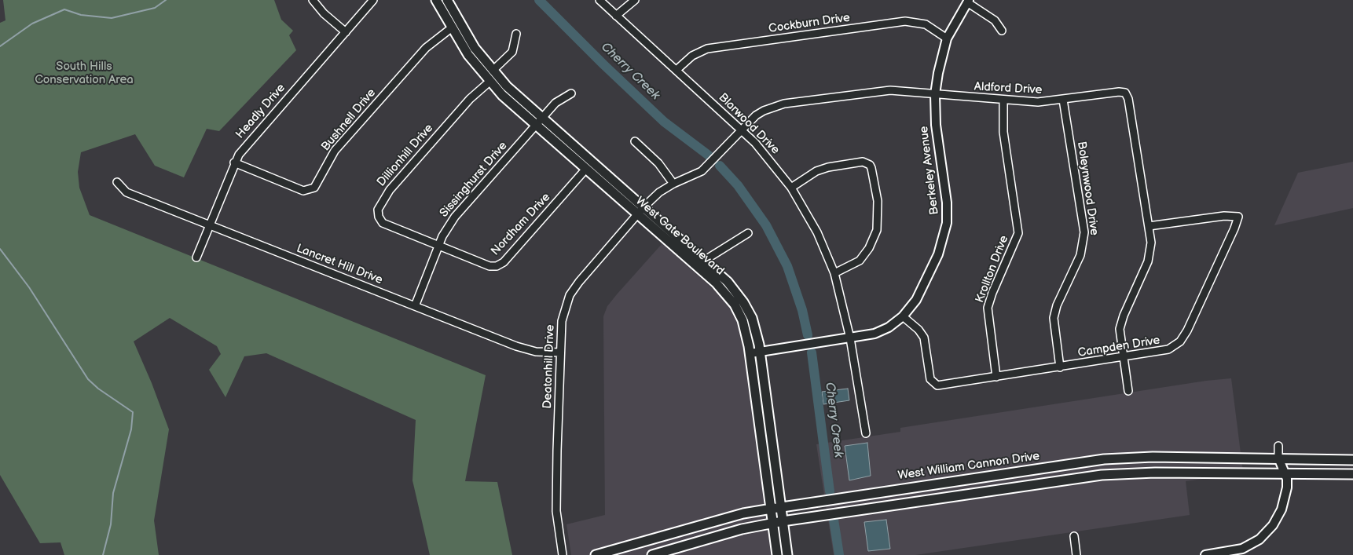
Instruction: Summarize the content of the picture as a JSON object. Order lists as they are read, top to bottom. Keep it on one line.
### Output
{"streets":{"main road":["West Gate Boulevard","West William Cannon Drive"],"street":["Cockburn Drive","Aldford Drive","Headly Drive","Bushnell Drive","Blarwood Drive","Dillionhill Drive","Berkeley Avenue","Sissinghurst Drive","Boleynwood Drive","Nordham Drive","Lancret Hill Drive","Krollton Drive","Campden Drive","Deatonhill Drive"]},"crossings":[["Cockburn Drive","Blarwood Drive"],["Cockburn Drive","Berkeley Avenue"],["Aldford Drive","Blarwood Drive"],["Aldford Drive","Berkeley Avenue"],["Aldford Drive","Boleynwood Drive"],["Aldford Drive","West Gate Boulevard"],["Aldford Drive","Krollton Drive"],["Aldford Drive","Campden Drive"],["Aldford Drive","Deatonhill Drive"],["Headly Drive","Bushnell Drive"],["Headly Drive","Lancret Hill Drive"],["Bushnell Drive","West Gate Boulevard"],["Blarwood Drive","Berkeley Avenue"],["Dillionhill Drive","Sissinghurst Drive"],["Dillionhill Drive","Nordham Drive"],["Dillionhill Drive","West Gate Boulevard"],["Berkeley Avenue","West Gate Boulevard"],["Berkeley Avenue","Campden Drive"],["Sissinghurst Drive","Nordham Drive"],["Sissinghurst Drive","West Gate Boulevard"],["Sissinghurst Drive","Lancret Hill Drive"],["Boleynwood Drive","Campden Drive"],["Nordham Drive","West Gate Boulevard"],["West Gate Boulevard","Deatonhill Drive"],["West Gate Boulevard","West William Cannon Drive"],["Lancret Hill Drive","Deatonhill Drive"],["Krollton Drive","Campden Drive"]],"water":["Cherry Creek"],"parks":["South Hills Conservation Area"]}
